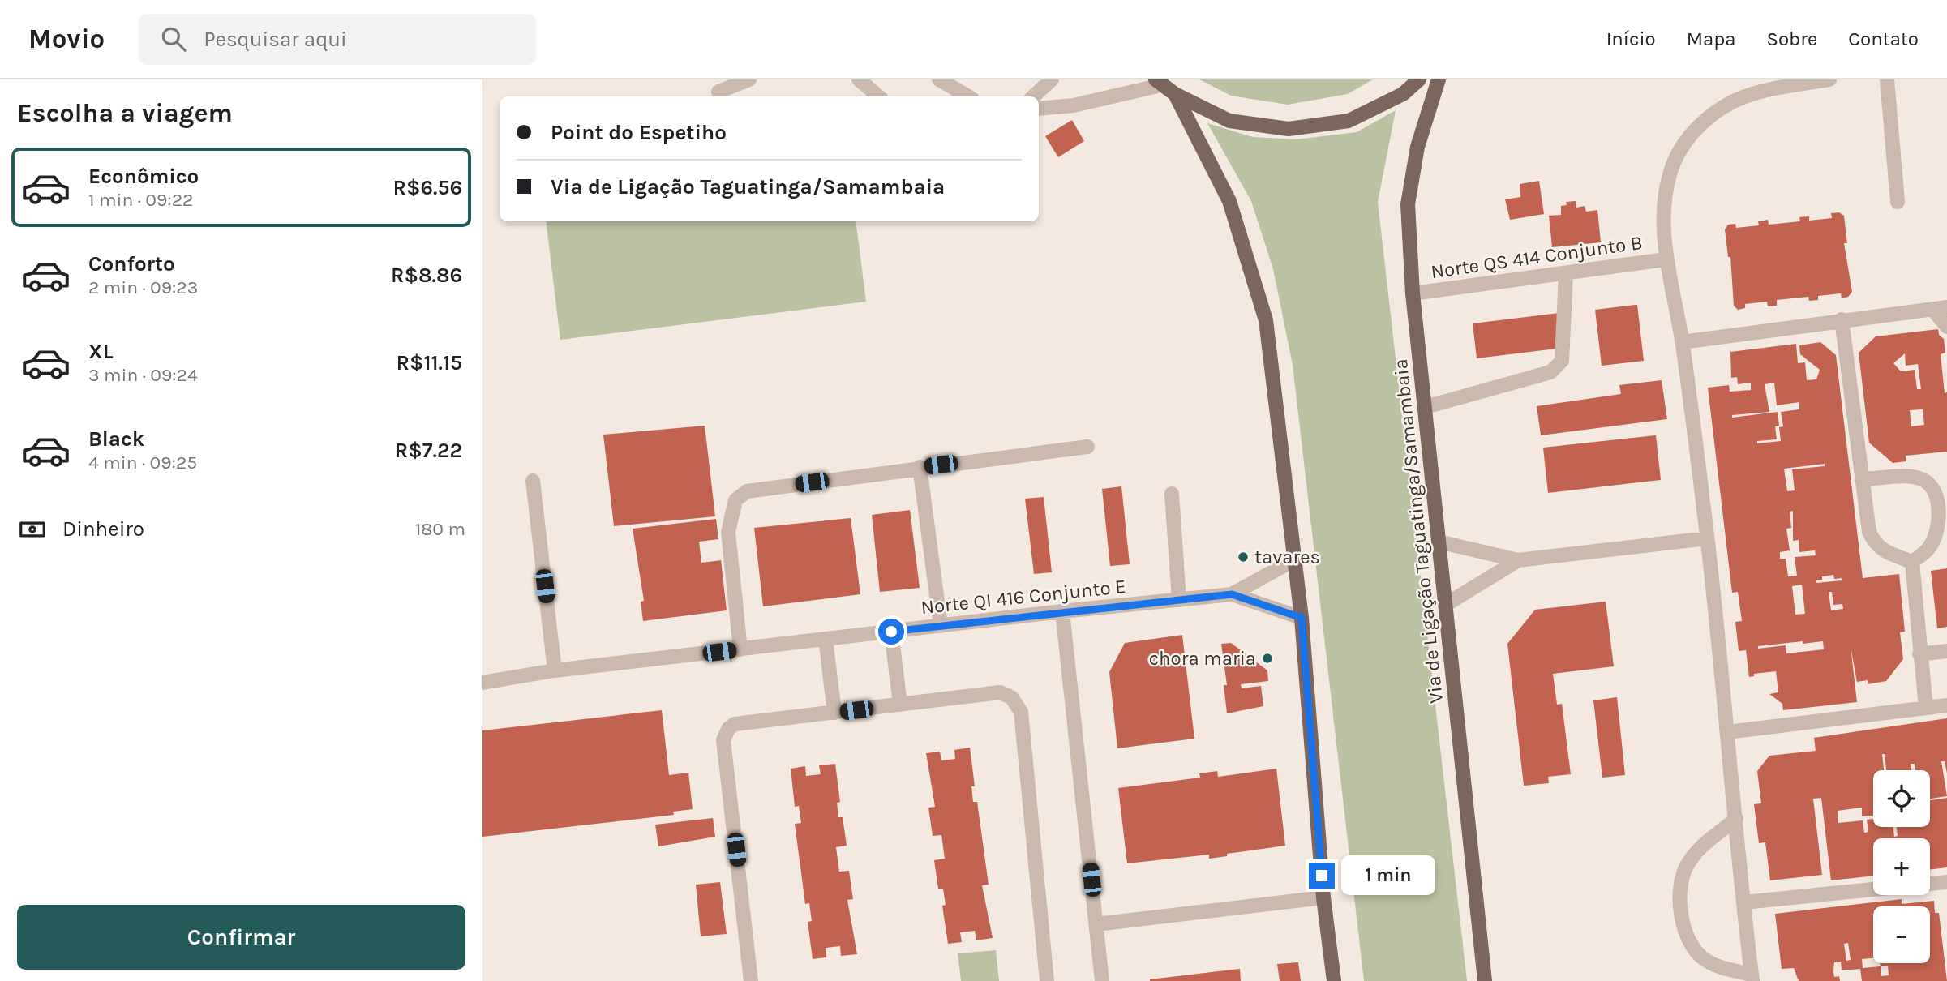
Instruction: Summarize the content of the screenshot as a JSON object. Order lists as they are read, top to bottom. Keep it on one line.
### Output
{"streets":{"main road":["Via de Ligação Taguatinga/Samambaia"],"street":["Norte QS 414 Conjunto B","Norte QI 416 Conjunto E"]},"crossings":[["Norte QS 414 Conjunto B","Via de Ligação Taguatinga/Samambaia"]],"places":["tavares","chora maria"],"page":{"header":"Movio","search":"Pesquisar aqui","nav":["Início","Mapa","Sobre","Contato"],"heading":"Escolha a viagem","banner":["Point do Espetiho","Via de Ligação Taguatinga/Samambaia"],"list":[{"name":"Econômico","note":"1 min · 09:22","value":"R$6.56"},{"name":"Conforto","note":"2 min · 09:23","value":"R$8.86"},{"name":"XL","note":"3 min · 09:24","value":"R$11.15"},{"name":"Black","note":"4 min · 09:25","value":"R$7.22"}],"pay":["Dinheiro","180 m"],"map_buttons":["+","−"],"bubble":"1 min","buttons":"Confirmar"}}
